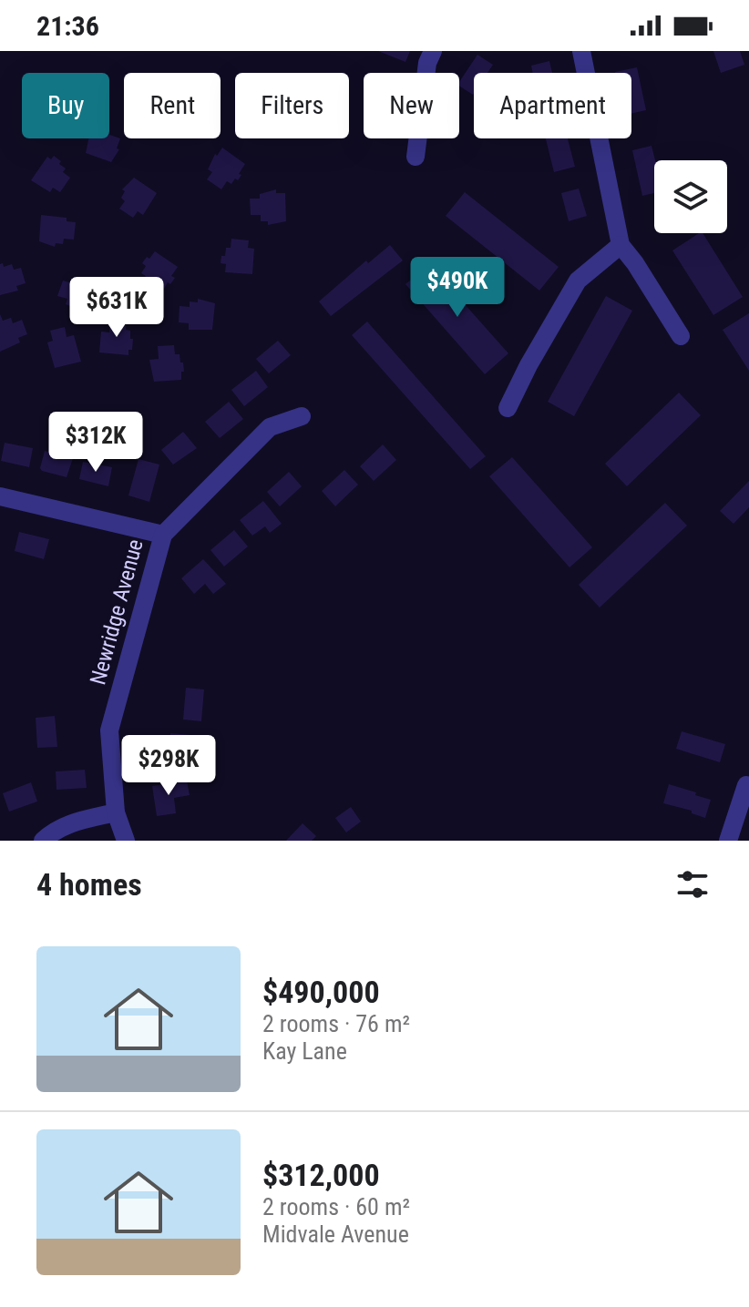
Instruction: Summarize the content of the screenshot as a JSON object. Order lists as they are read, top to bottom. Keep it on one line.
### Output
{"streets":{"street":["Newridge Avenue"]},"page":{"status":"21:36","chip":["Buy","Rent","Filters","New","Apartment"],"price":["$490K","$631K","$312K","$298K"],"heading":"4 homes","list":[{"name":"$490,000","note":"2 rooms · 76 m² · Kay Lane"},{"name":"$312,000","note":"2 rooms · 60 m² · Midvale Avenue"}]}}
